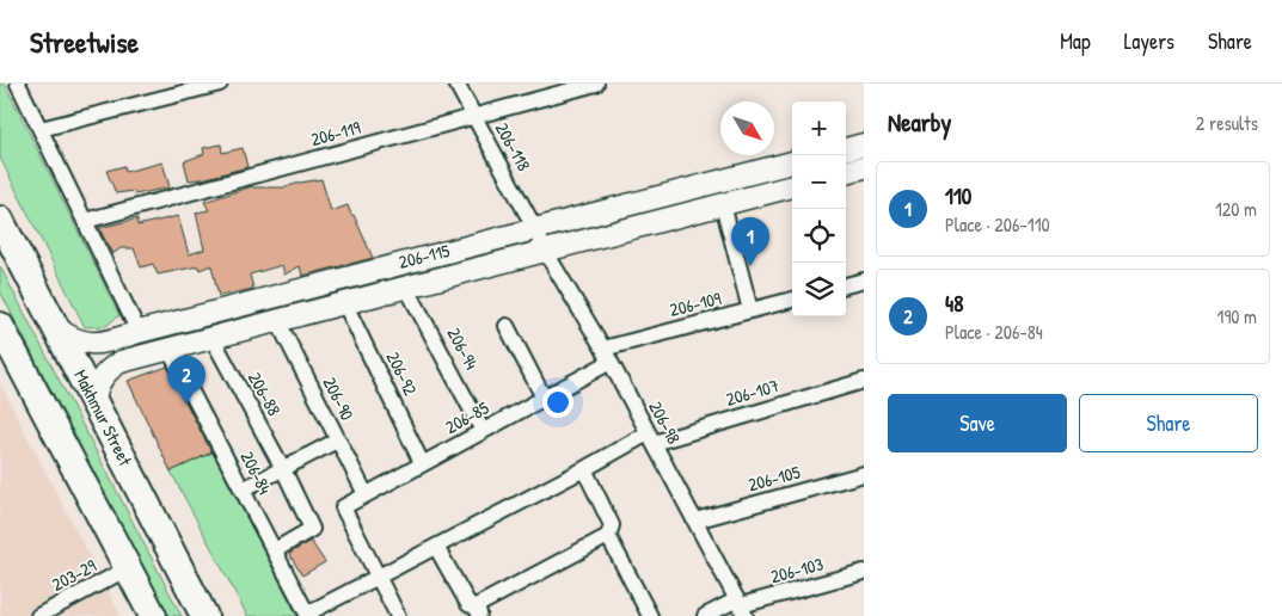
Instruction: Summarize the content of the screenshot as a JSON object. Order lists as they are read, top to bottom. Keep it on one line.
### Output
{"streets":{"highway":["Makhmur Street"],"street":["206-119","206-118","206-115","206-109","206-94","206-92","206-107","206-88","206-90","206-85","206-98","206-84","206-105","206-103","203-29"]},"crossings":[["206-119","206-118"],["206-118","206-115"],["206-118","206-98"],["206-115","206-94"],["206-115","206-92"],["206-115","206-88"],["206-115","206-90"],["206-115","Makhmur Street"],["206-115","206-98"],["206-115","206-84"],["206-109","206-85"],["206-109","206-98"],["206-94","206-85"],["206-92","206-85"],["206-107","206-85"],["206-107","206-98"],["206-107","206-84"],["206-88","206-84"],["206-90","206-85"],["206-85","206-98"],["206-98","206-105"],["206-98","206-103"]],"north":"bottom right","page":{"header":"Streetwise","nav":["Map","Layers","Share"],"heading":["Nearby","2 results"],"map_buttons":["+","−"],"list":[{"mark":"1","name":"110","note":"Place · 206-110","value":"120 m"},{"mark":"2","name":"48","note":"Place · 206-84","value":"190 m"}],"pins":["1","2"],"buttons":["Save","Share"]}}
